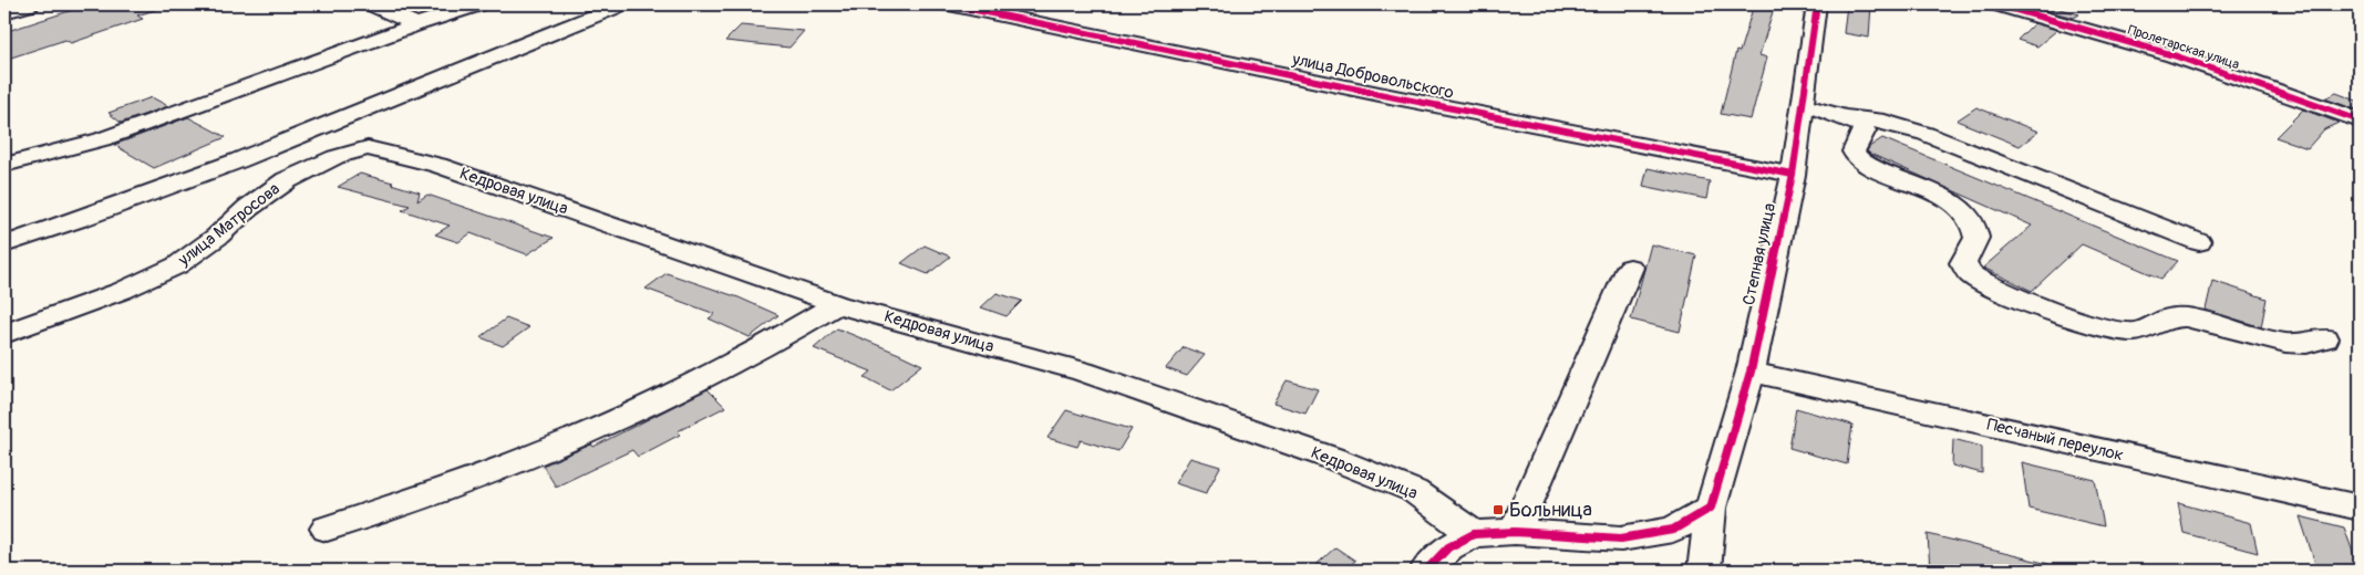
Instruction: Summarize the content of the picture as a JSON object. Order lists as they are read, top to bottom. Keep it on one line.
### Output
{"streets":{"street":["Пролетарская улица","улица Добровольского","Кедровая улица","улица Матросова","Степная улица","Песчаный переулок"]},"crossings":[["улица Добровольского","Степная улица"],["Кедровая улица","улица Матросова"],["Степная улица","Песчаный переулок"]],"places":{"transit":["Больница"]}}
